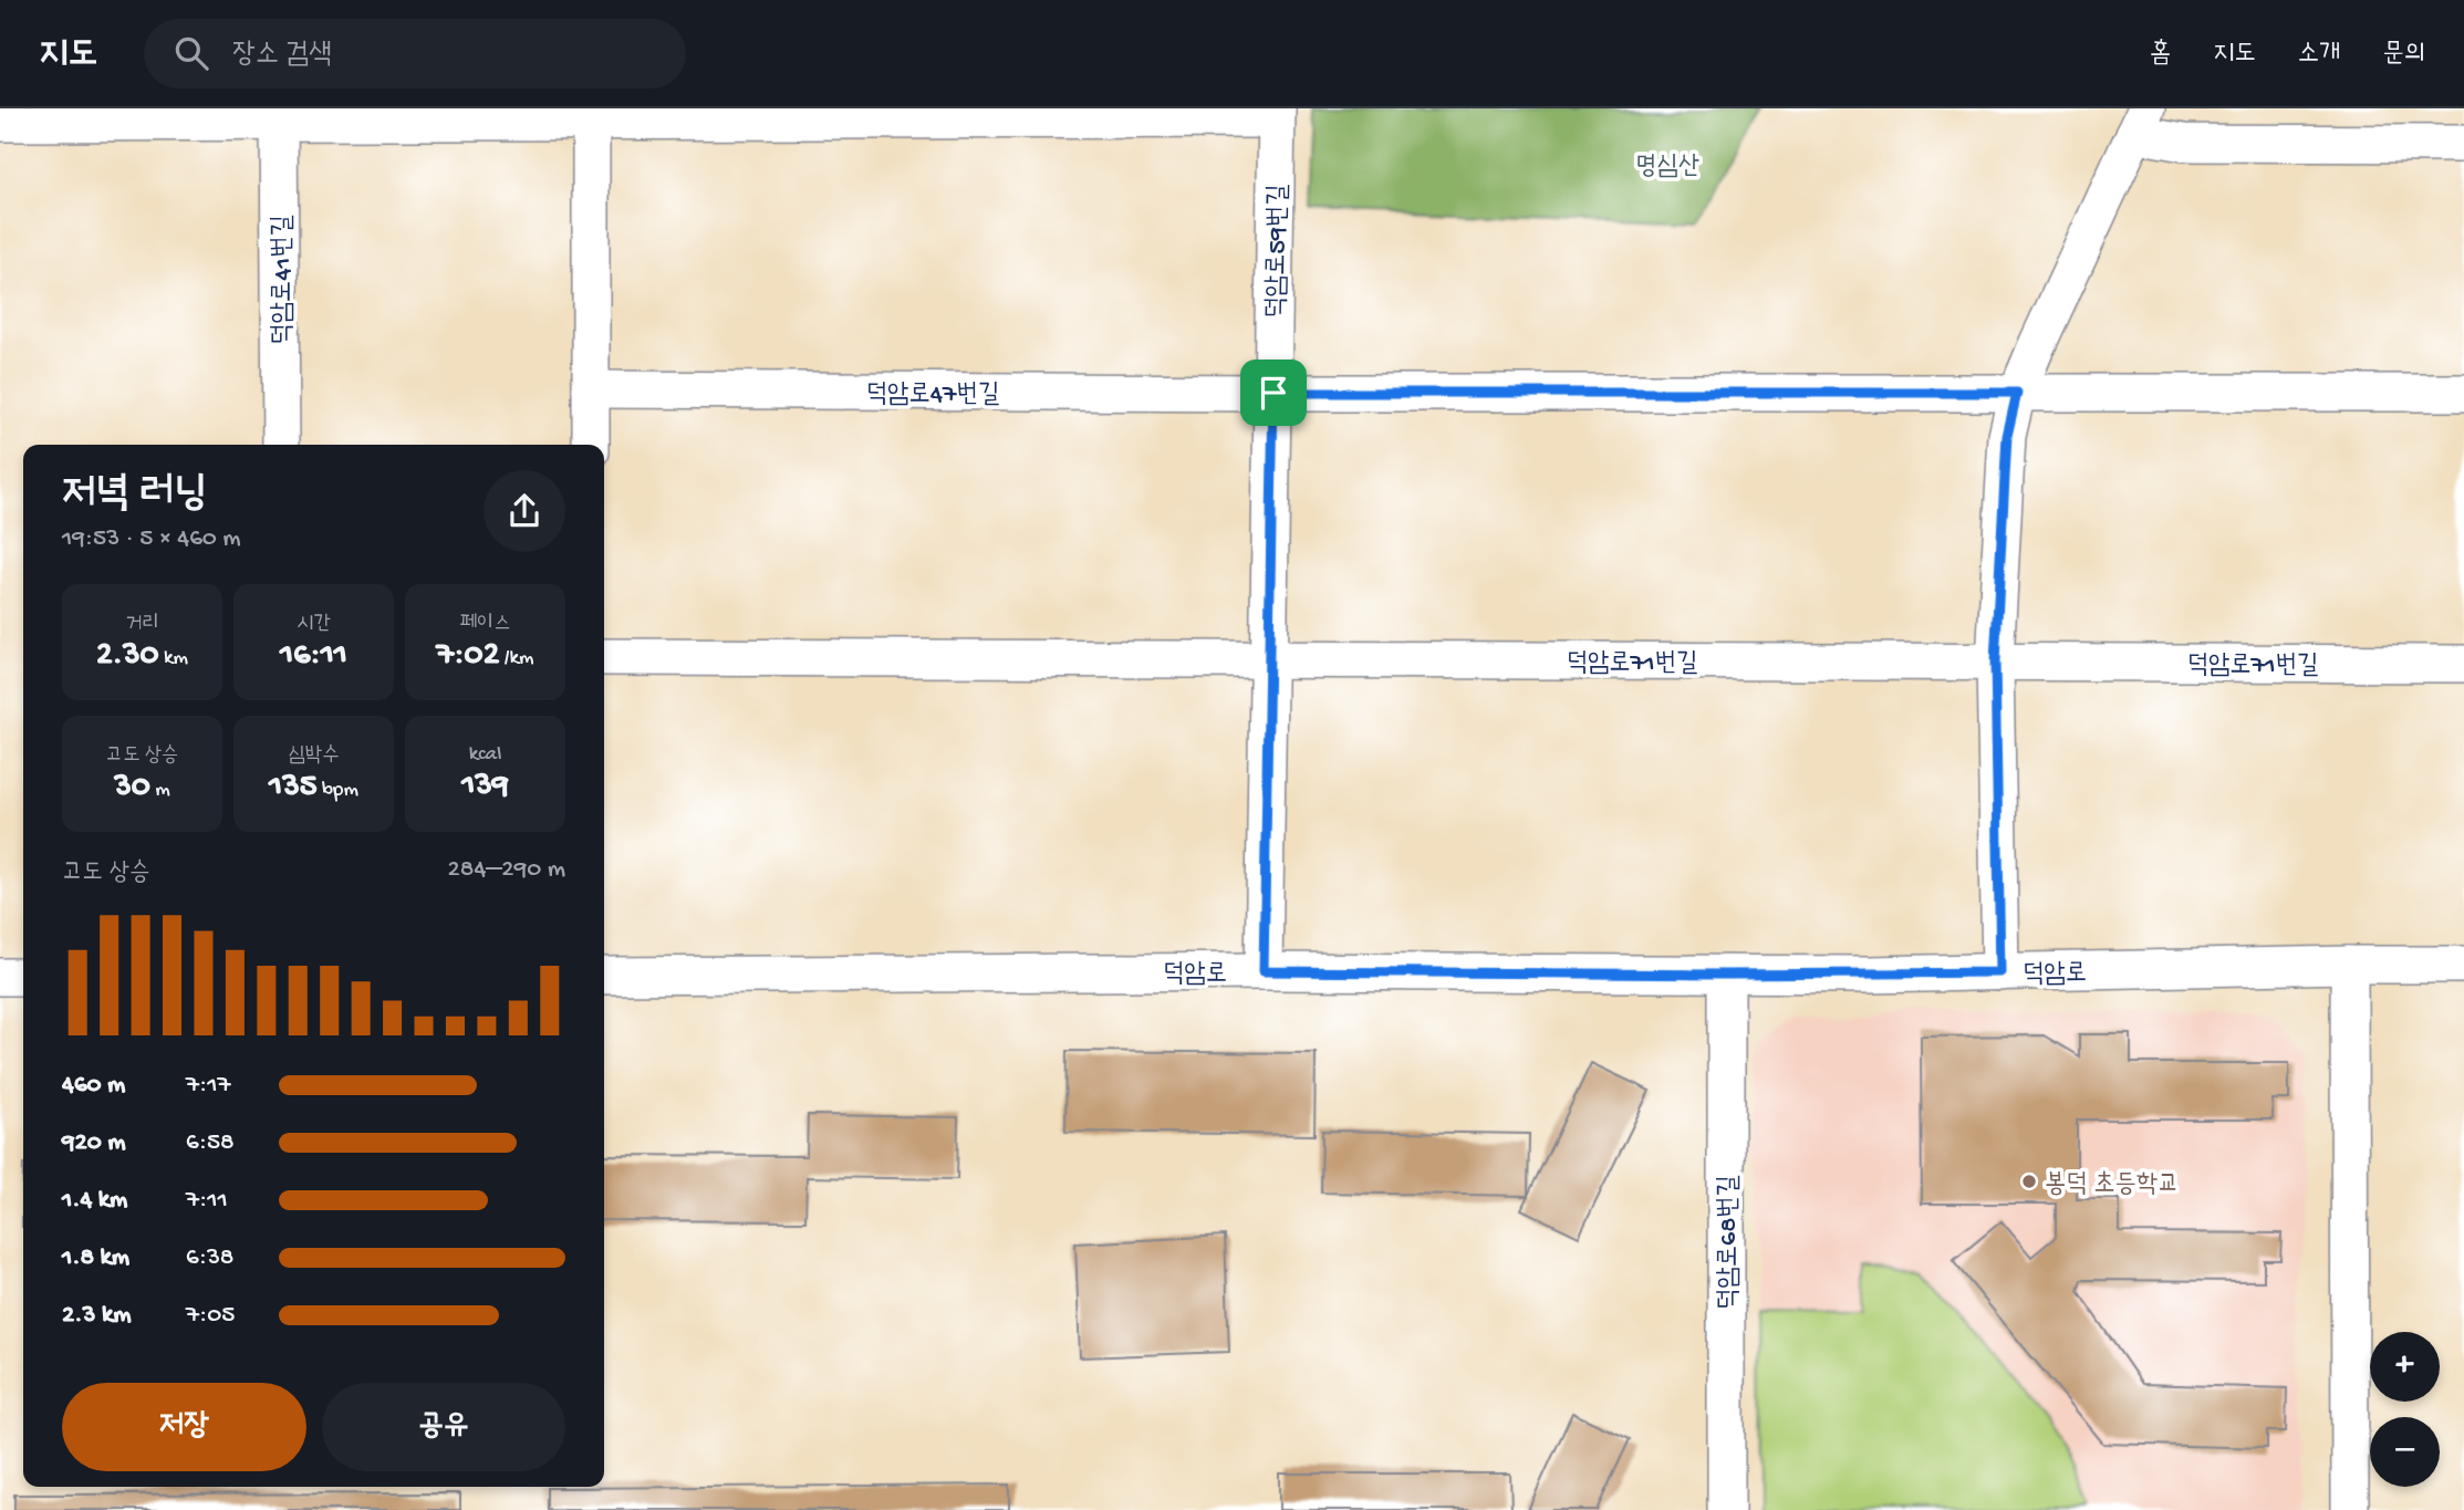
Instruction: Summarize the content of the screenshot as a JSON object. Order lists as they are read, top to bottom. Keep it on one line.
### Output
{"streets":{"street":["덕암로59번길","덕암로41번길","덕암로47번길","덕암로71번길","덕암로","덕암로68번길"]},"crossings":[["덕암로59번길","덕암로47번길"],["덕암로59번길","덕암로71번길"],["덕암로59번길","덕암로"],["덕암로","덕암로68번길"]],"parks":["명심산"],"places":["봉덕 초등학교"],"page":{"header":"지도","search":"장소 검색","nav":["홈","지도","소개","문의"],"heading":["저녁 러닝","19:53 · 5 × 460 m"],"stats":[["거리","2.30 km"],["시간","16:11"],["페이스","7:02 /km"],["고도 상승","30 m"],["심박수","135 bpm"],["kcal","139"]],"chart":["고도 상승","284–290 m"],"list":[{"name":"460 m","note":"7:17"},{"name":"920 m","note":"6:58"},{"name":"1.4 km","note":"7:11"},{"name":"1.8 km","note":"6:38"},{"name":"2.3 km","note":"7:05"}],"map_buttons":["+","−"],"buttons":["저장","공유"]}}
